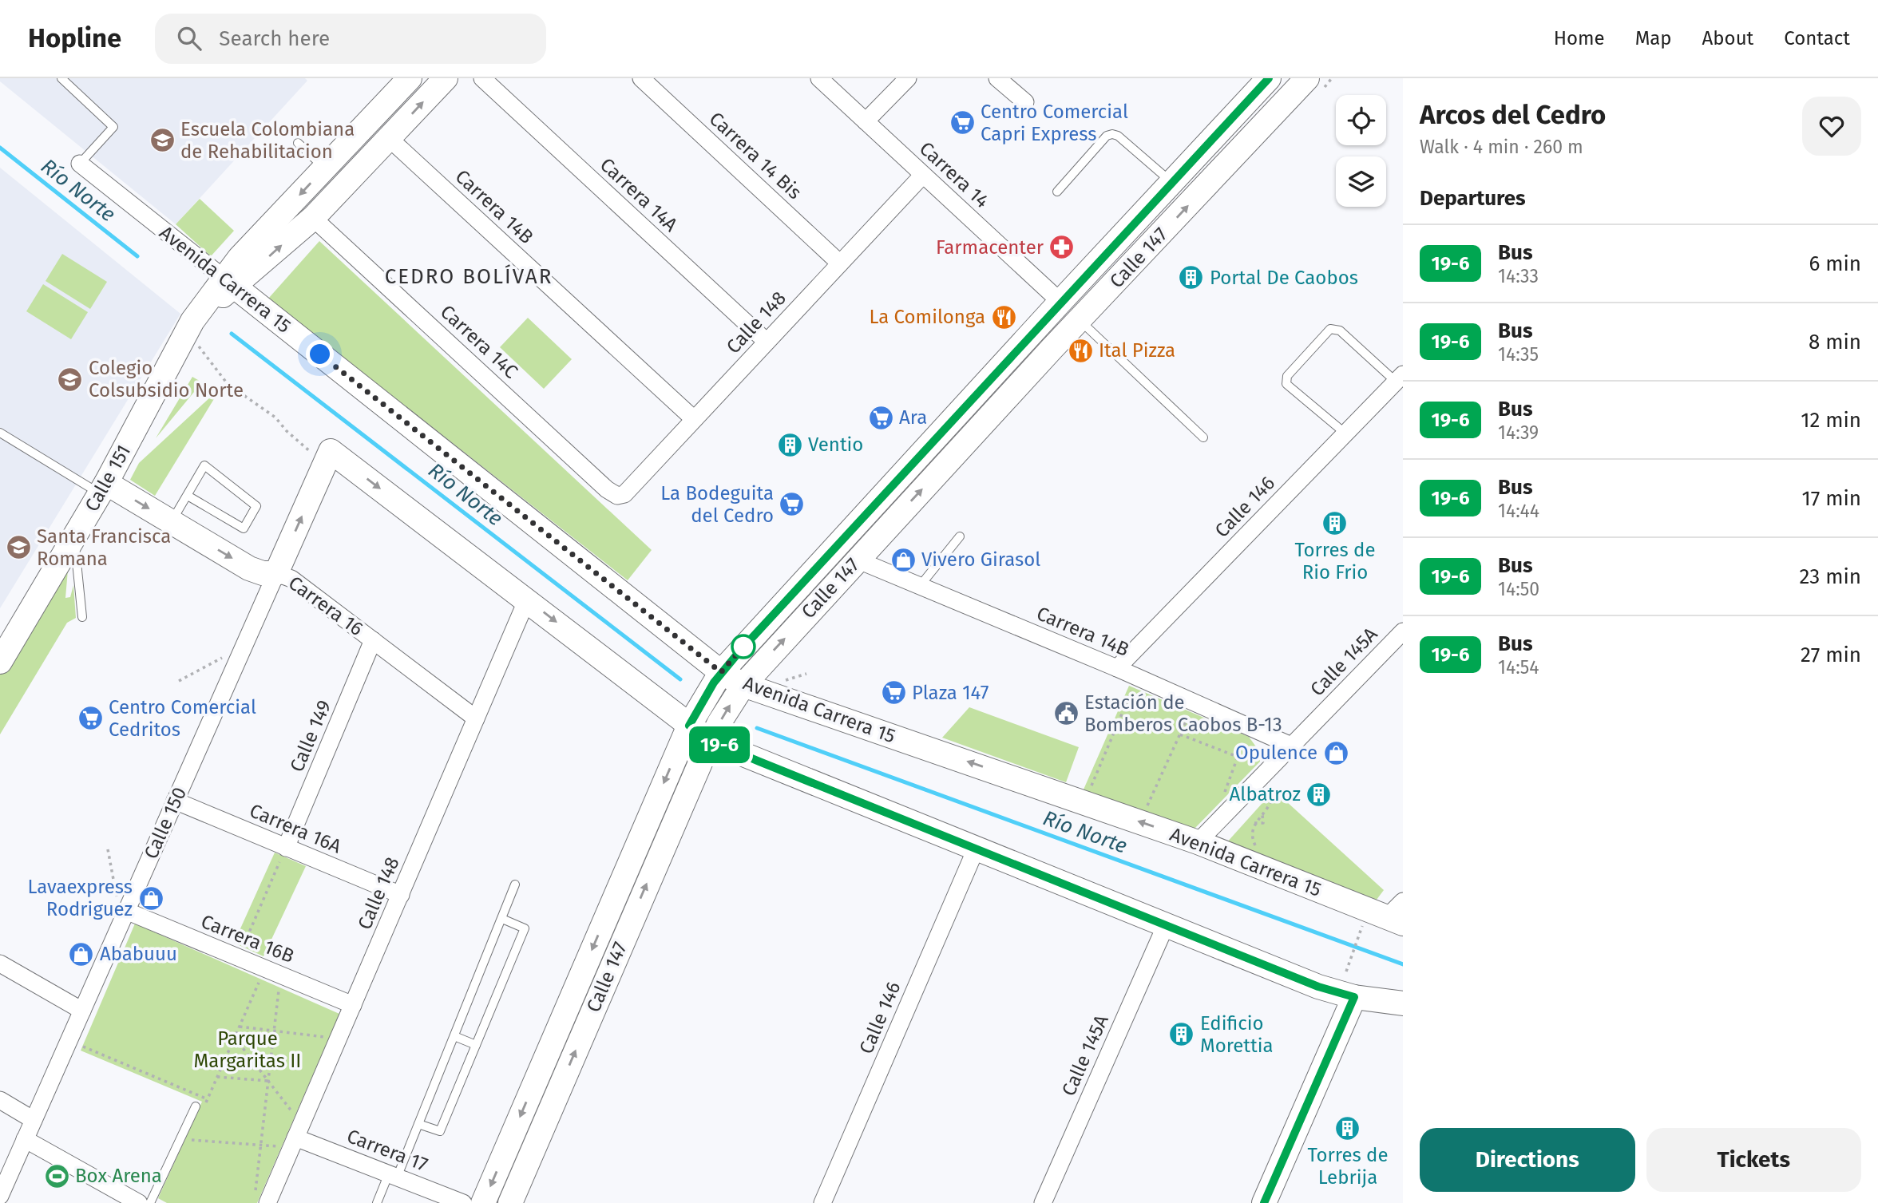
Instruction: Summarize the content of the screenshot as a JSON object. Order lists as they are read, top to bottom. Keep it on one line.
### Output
{"streets":{"main road":["Calle 147","Avenida Carrera 15","Calle 151","Carrera 16","Calle 150"],"street":["Carrera 14 Bis","Carrera 14","Carrera 14A","Carrera 14B","Calle 148","Carrera 14C","Calle 146","Calle 145A","Calle 149","Carrera 16A","Carrera 16B","Carrera 17"]},"crossings":[["Carrera 14 Bis","Calle 148"],["Carrera 14","Calle 147"],["Carrera 14","Calle 148"],["Carrera 14A","Calle 148"],["Carrera 14B","Calle 147"],["Carrera 14B","Calle 148"],["Carrera 14B","Calle 151"],["Carrera 14B","Calle 146"],["Carrera 14B","Calle 145A"],["Calle 147","Avenida Carrera 15"],["Avenida Carrera 15","Calle 151"],["Avenida Carrera 15","Calle 145A"],["Calle 148","Carrera 14C"],["Calle 148","Carrera 16"],["Calle 148","Calle 150"],["Calle 148","Carrera 16A"],["Calle 148","Carrera 16B"],["Calle 148","Carrera 17"],["Carrera 14C","Calle 151"],["Calle 151","Carrera 16"],["Carrera 16","Calle 149"],["Carrera 16","Calle 150"],["Calle 149","Carrera 16A"],["Calle 150","Carrera 16A"],["Calle 150","Carrera 16B"]],"one_way":["Carrera 16"],"districts":["CEDRO BOLÍVAR"],"water":["Río Norte"],"parks":["Parque Margaritas II"],"places":{"supermarket":["Centro Comercial Capri Express","Ara","La Bodeguita del Cedro","Plaza 147","Centro Comercial Cedritos"],"school or university":["Escuela Colombiana de Rehabilitacion","Colegio Colsubsidio Norte","Santa Francisca Romana"],"pharmacy":["Farmacenter"],"building":["Portal De Caobos","Ventio","Torres de Rio Frio","Albatroz","Edificio Morettia","Torres de Lebrija"],"restaurant":["La Comilonga","Ital Pizza"],"shop":["Vivero Girasol","Opulence","Lavaexpress Rodriguez","Ababuuu"],"public building":["Estación de Bomberos Caobos B-13"],"sports":["Box Arena"]},"lines":["bus line 19-6"],"page":{"header":"Hopline","search":"Search here","nav":["Home","Map","About","Contact"],"on_map":"19-6","heading":[["Arcos del Cedro","Walk · 4 min · 260 m"],"Departures"],"list":[{"mark":"19-6","name":"Bus","note":"14:33","value":"6 min"},{"mark":"19-6","name":"Bus","note":"14:35","value":"8 min"},{"mark":"19-6","name":"Bus","note":"14:39","value":"12 min"},{"mark":"19-6","name":"Bus","note":"14:44","value":"17 min"},{"mark":"19-6","name":"Bus","note":"14:50","value":"23 min"},{"mark":"19-6","name":"Bus","note":"14:54","value":"27 min"}],"buttons":["Directions","Tickets"]}}
